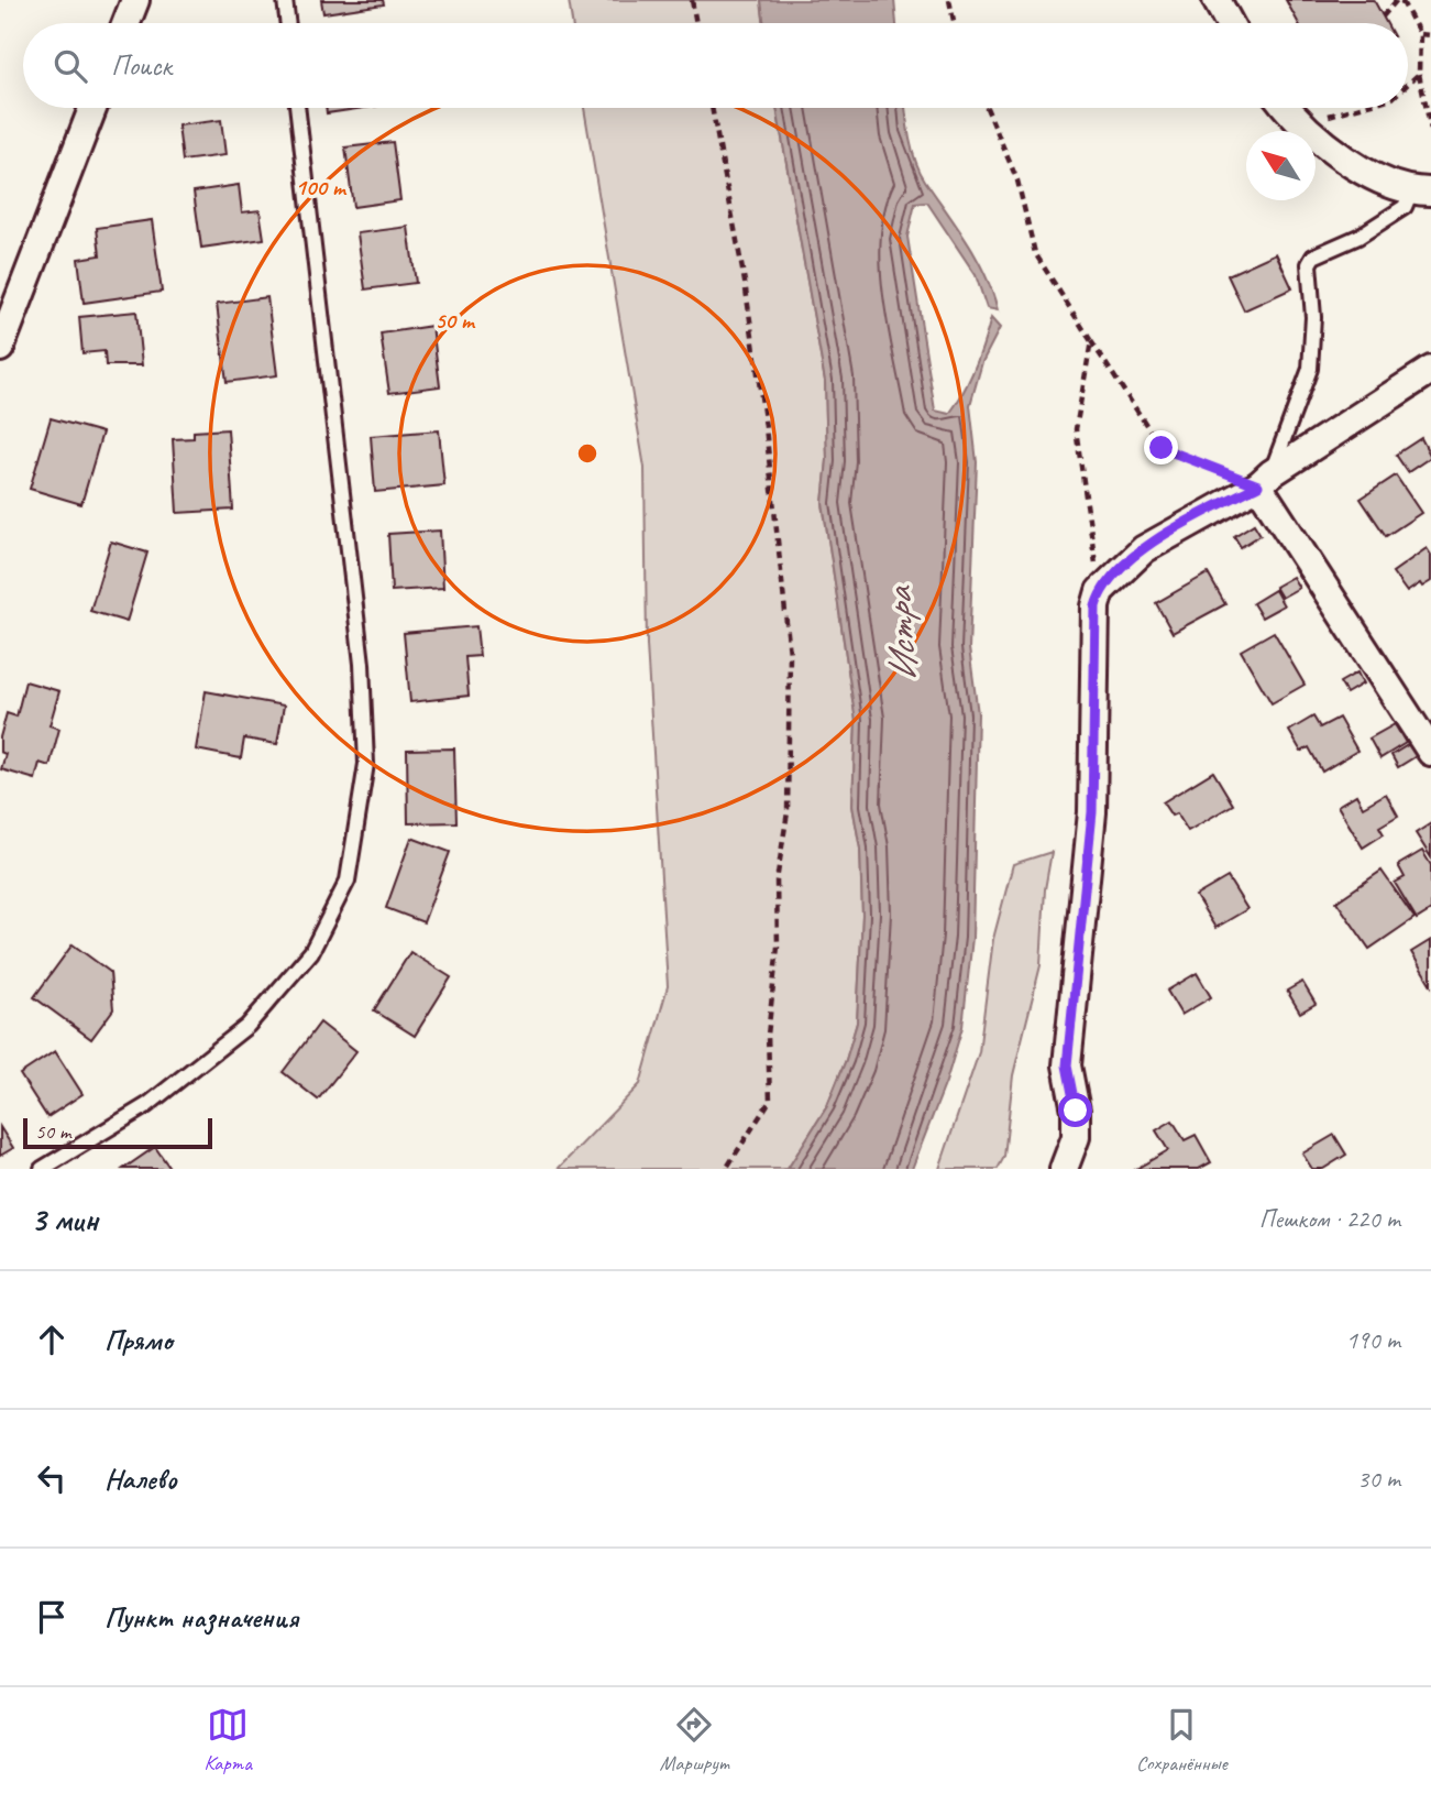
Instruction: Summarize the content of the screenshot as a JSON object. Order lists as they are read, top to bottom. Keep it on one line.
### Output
{"water":["Истра"],"scale_bar":"50 m","north":"top left","page":{"search":"Поиск","scale":"50 m","heading":["3 мин","Пешком · 220 m"],"list":[["Прямо","190 m"],["Налево","30 m"],"Пункт назначения"],"nav":["Карта","Маршрут","Сохранённые"]},"rings":["100 m","50 m"]}
